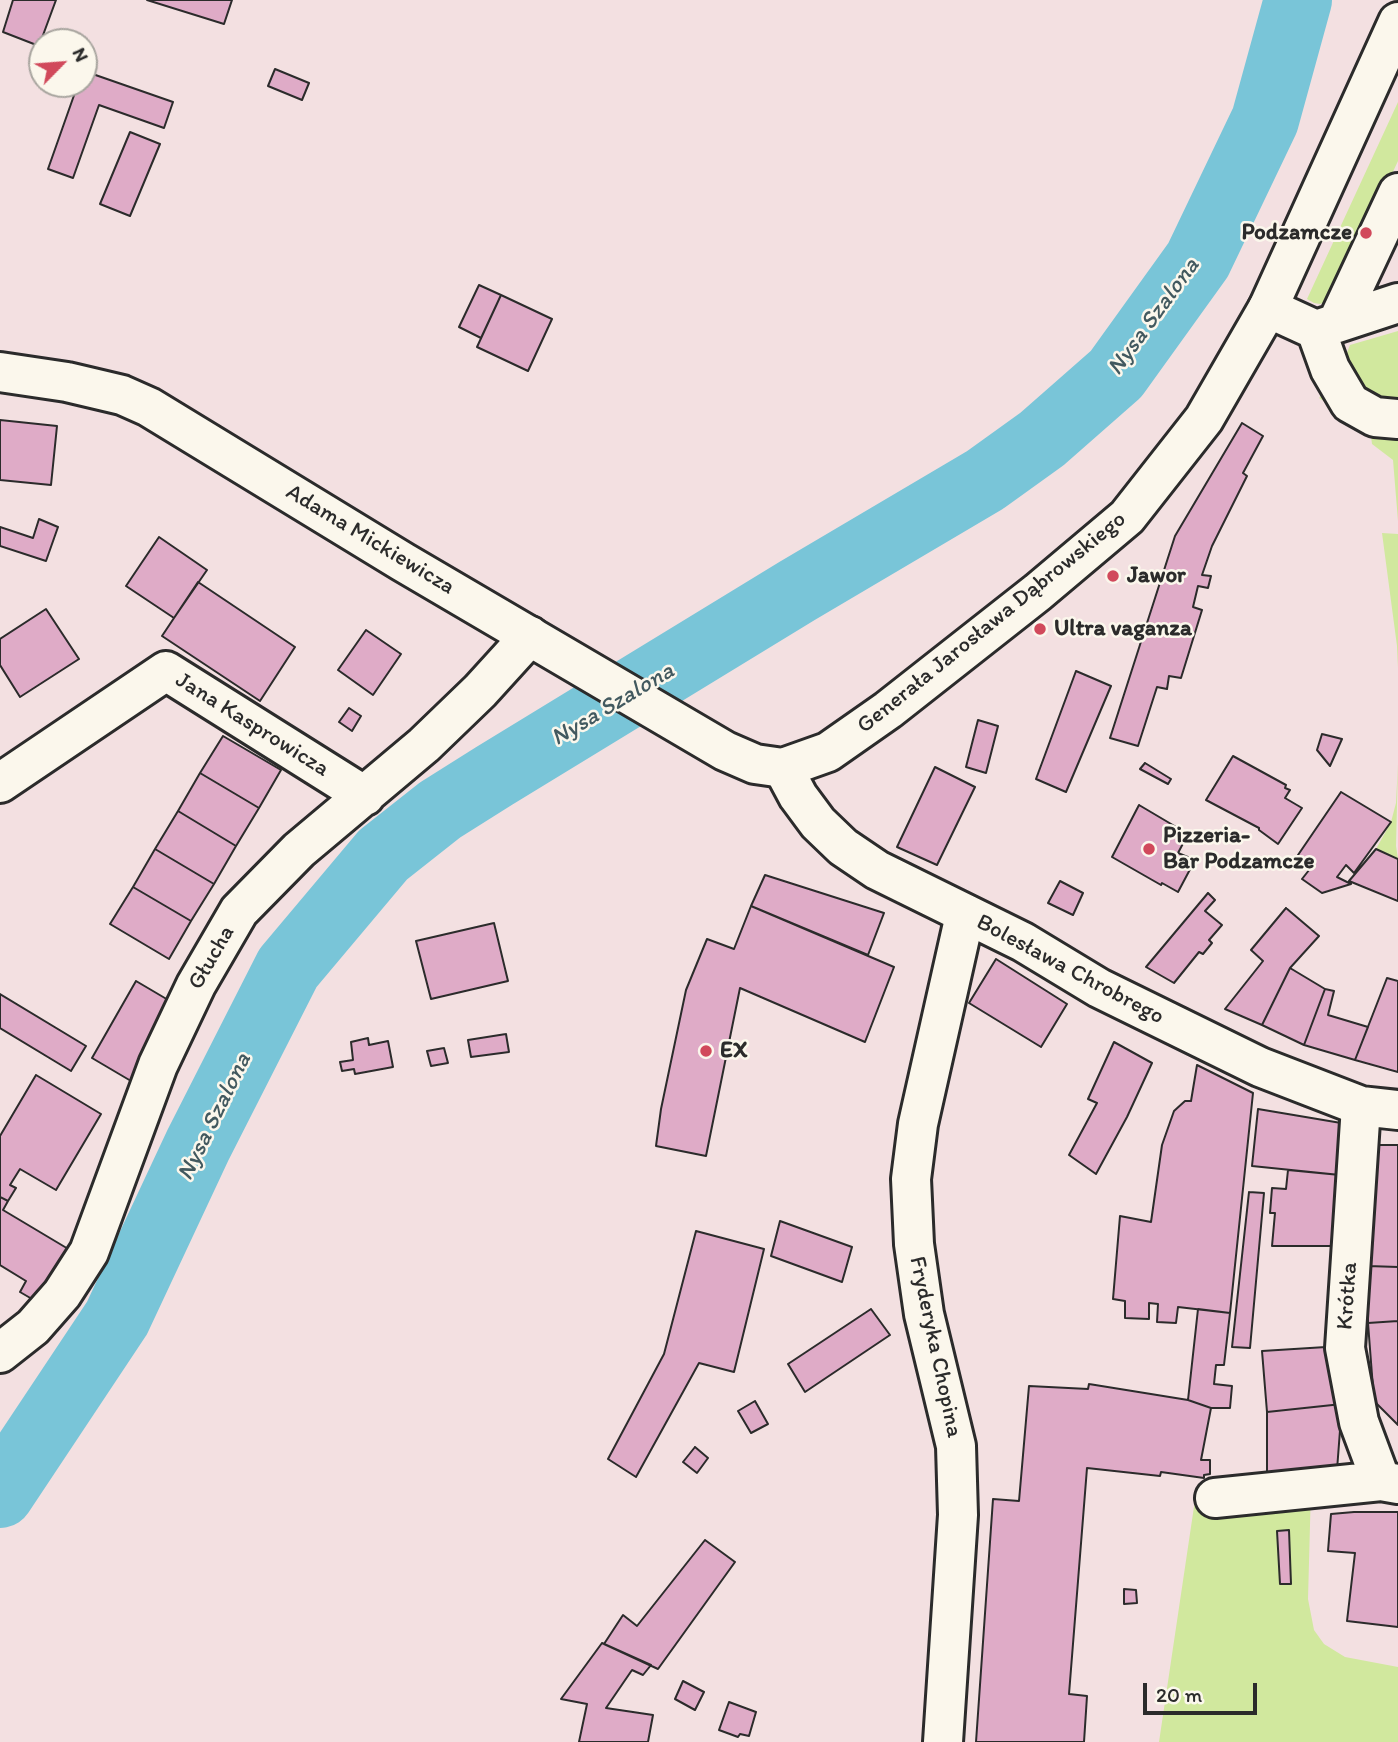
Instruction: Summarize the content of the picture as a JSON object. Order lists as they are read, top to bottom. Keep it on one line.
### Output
{"streets":{"street":["Adama Mickiewicza","Generała Jarosława Dąbrowskiego","Jana Kasprowicza","Głucha","Bolesława Chrobrego","Krótka","Fryderyka Chopina"]},"crossings":[["Adama Mickiewicza","Generała Jarosława Dąbrowskiego"],["Adama Mickiewicza","Głucha"],["Adama Mickiewicza","Bolesława Chrobrego"],["Generała Jarosława Dąbrowskiego","Bolesława Chrobrego"],["Jana Kasprowicza","Głucha"],["Bolesława Chrobrego","Krótka"],["Bolesława Chrobrego","Fryderyka Chopina"]],"water":["Nysa Szalona"],"places":["Podzamcze","Jawor","Ultra vaganza","Pizzeria- Bar Podzamcze","EX"],"scale_bar":"20 m","north":"top right"}
